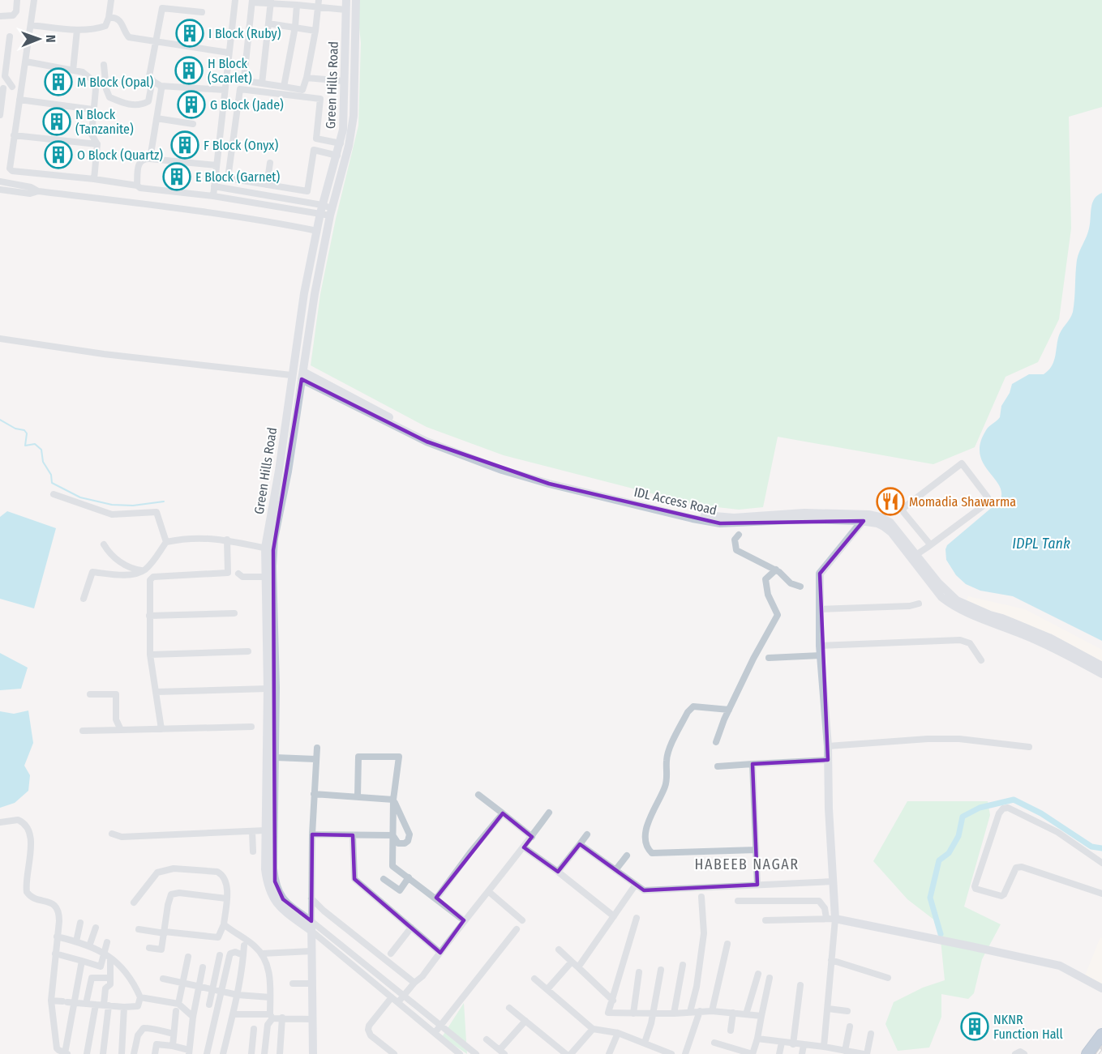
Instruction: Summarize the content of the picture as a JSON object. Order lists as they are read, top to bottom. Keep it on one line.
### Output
{"streets":{"street":["Green Hills Road"]},"districts":["HABEEB NAGAR"],"water":["IDPL Tank"],"places":{"building":["I Block (Ruby)","H Block (Scarlet)","M Block (Opal)","G Block (Jade)","N Block (Tanzanite)","F Block (Onyx)","O Block (Quartz)","E Block (Garnet)","NKNR Function Hall"],"restaurant":["Momadia Shawarma"]},"north":"right"}
